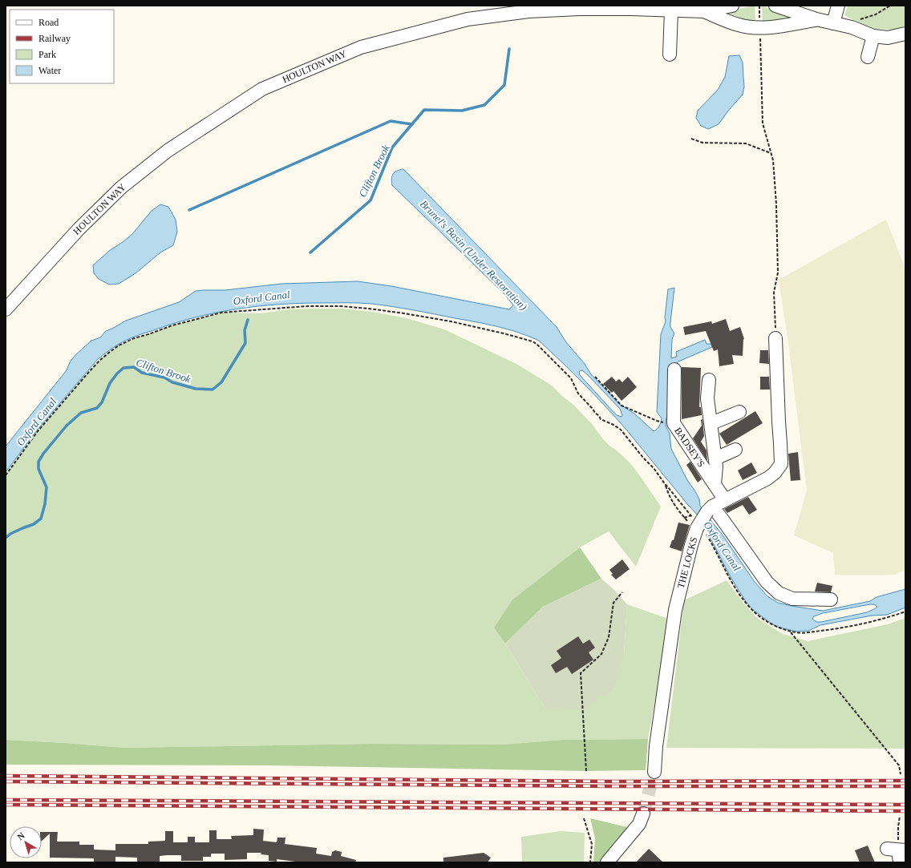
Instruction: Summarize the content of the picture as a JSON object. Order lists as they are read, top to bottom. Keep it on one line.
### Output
{"streets":{"street":["HOULTON WAY","BADSEY'S","THE LOCKS"]},"water":["Clifton Brook","Brunel's Basin (Under Restoration)","Oxford Canal"],"legend":["Road","Railway","Park","Water"],"north":"top left"}
